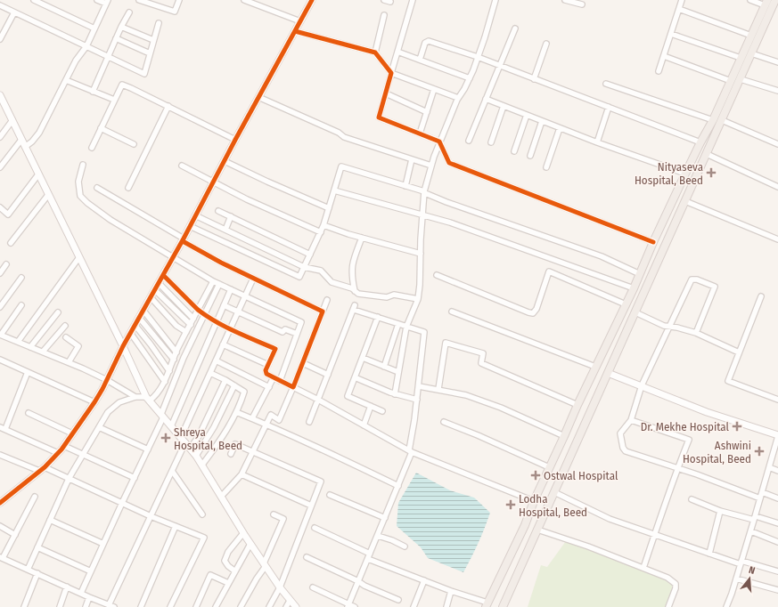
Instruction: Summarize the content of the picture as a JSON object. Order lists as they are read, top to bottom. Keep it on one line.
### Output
{"places":{"health":["Nityaseva Hospital, Beed","Dr. Mekhe Hospital","Shreya Hospital, Beed","Ashwini Hospital, Beed","Ostwal Hospital","Lodha Hospital, Beed"]},"north":"top"}
